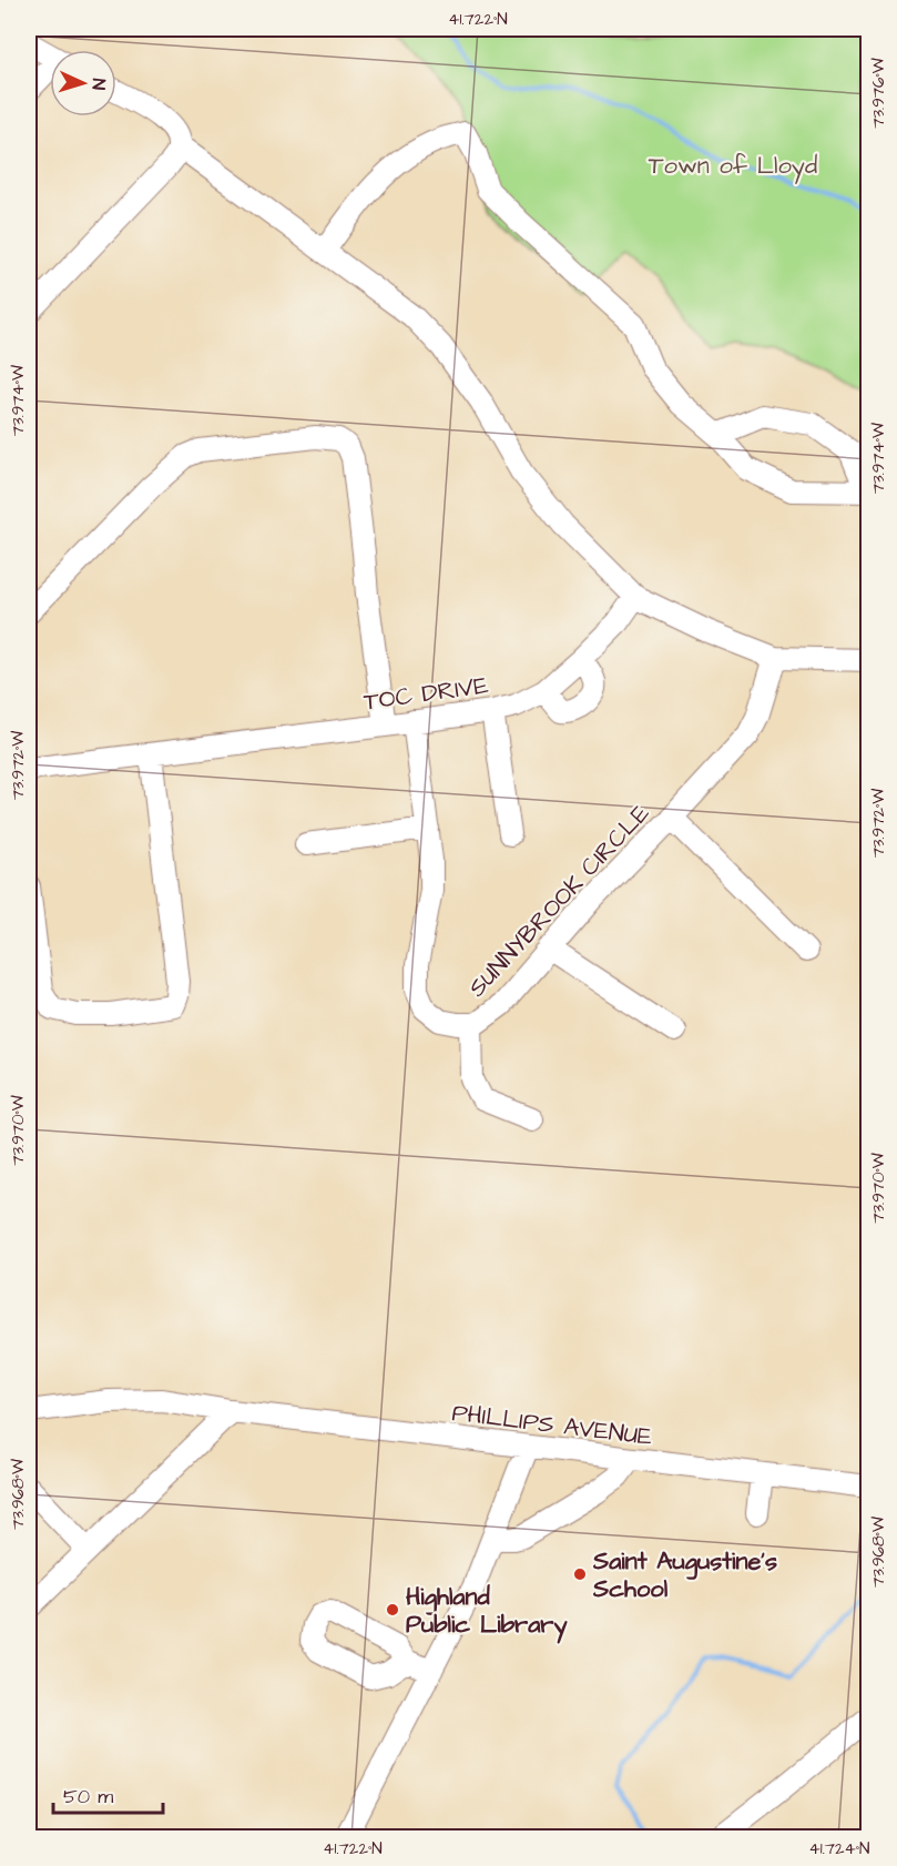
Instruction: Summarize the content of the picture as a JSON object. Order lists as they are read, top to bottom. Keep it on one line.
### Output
{"streets":{"street":["TOC DRIVE","SUNNYBROOK CIRCLE","PHILLIPS AVENUE"]},"crossings":[["TOC DRIVE","SUNNYBROOK CIRCLE"]],"parks":["Town of Lloyd"],"places":["Saint Augustine's School","Highland Public Library"],"scale_bar":"50 m","north":"right","coordinates":["41.722°N","73.976°W","73.974°W","73.972°W","73.970°W","73.968°W","41.724°N"]}
